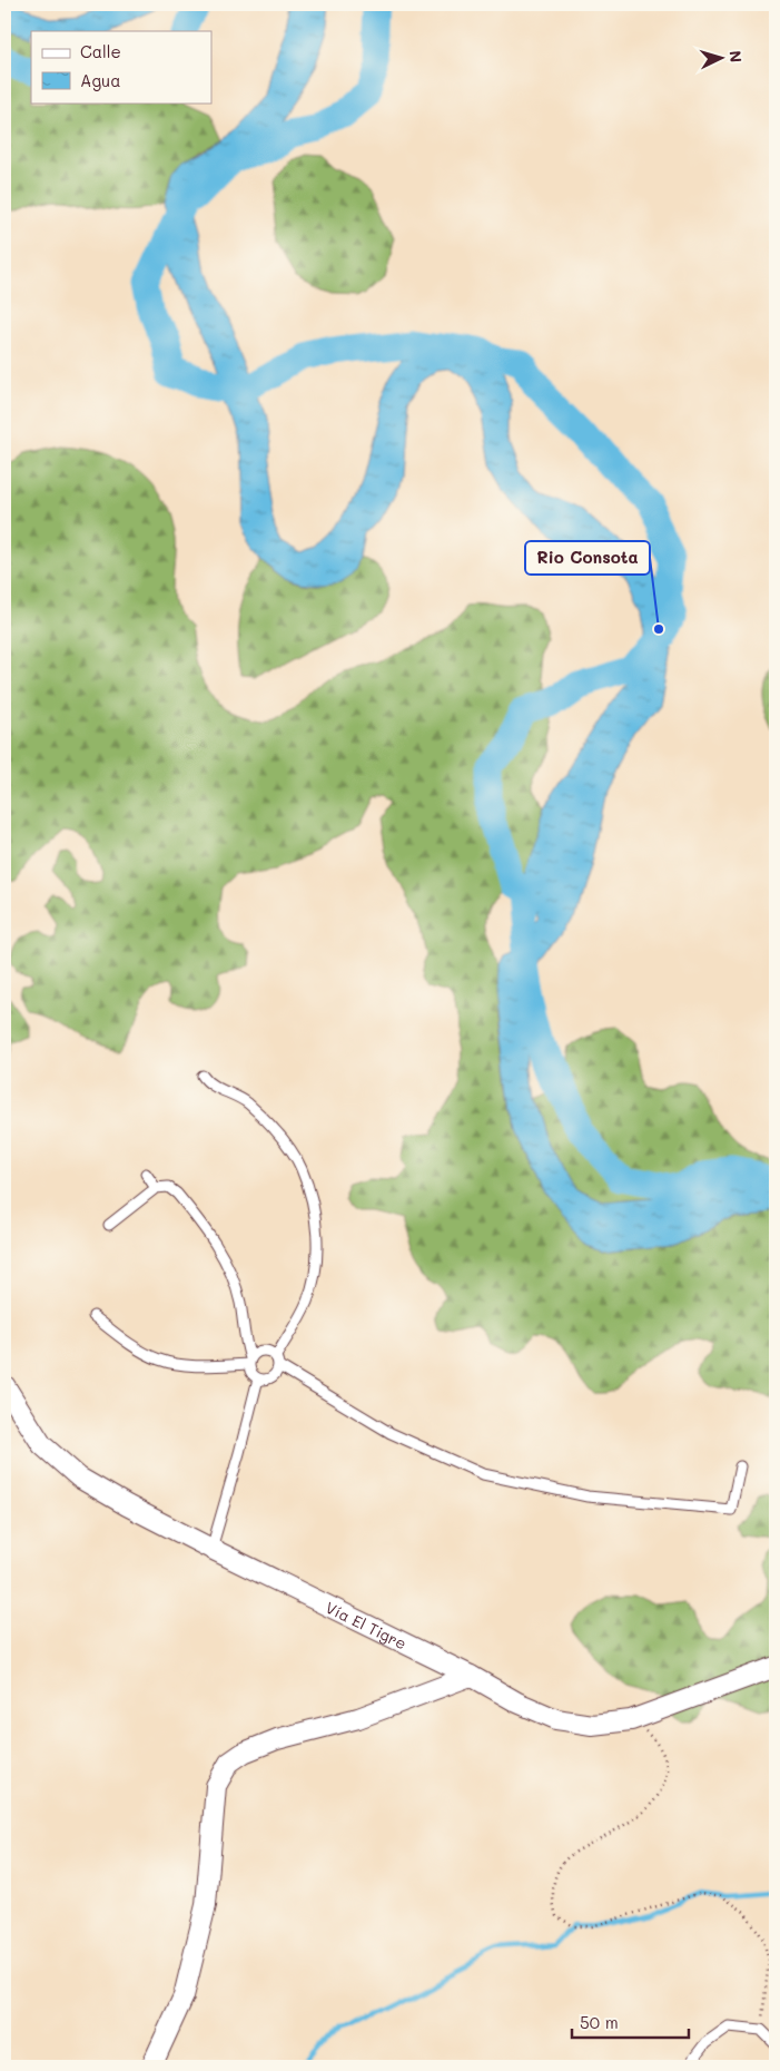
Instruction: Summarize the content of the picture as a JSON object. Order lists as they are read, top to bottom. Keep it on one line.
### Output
{"streets":{"street":["Vía El Tigre"]},"places":["Rio Consota"],"legend":["Calle","Agua"],"scale_bar":"50 m","north":"right"}
